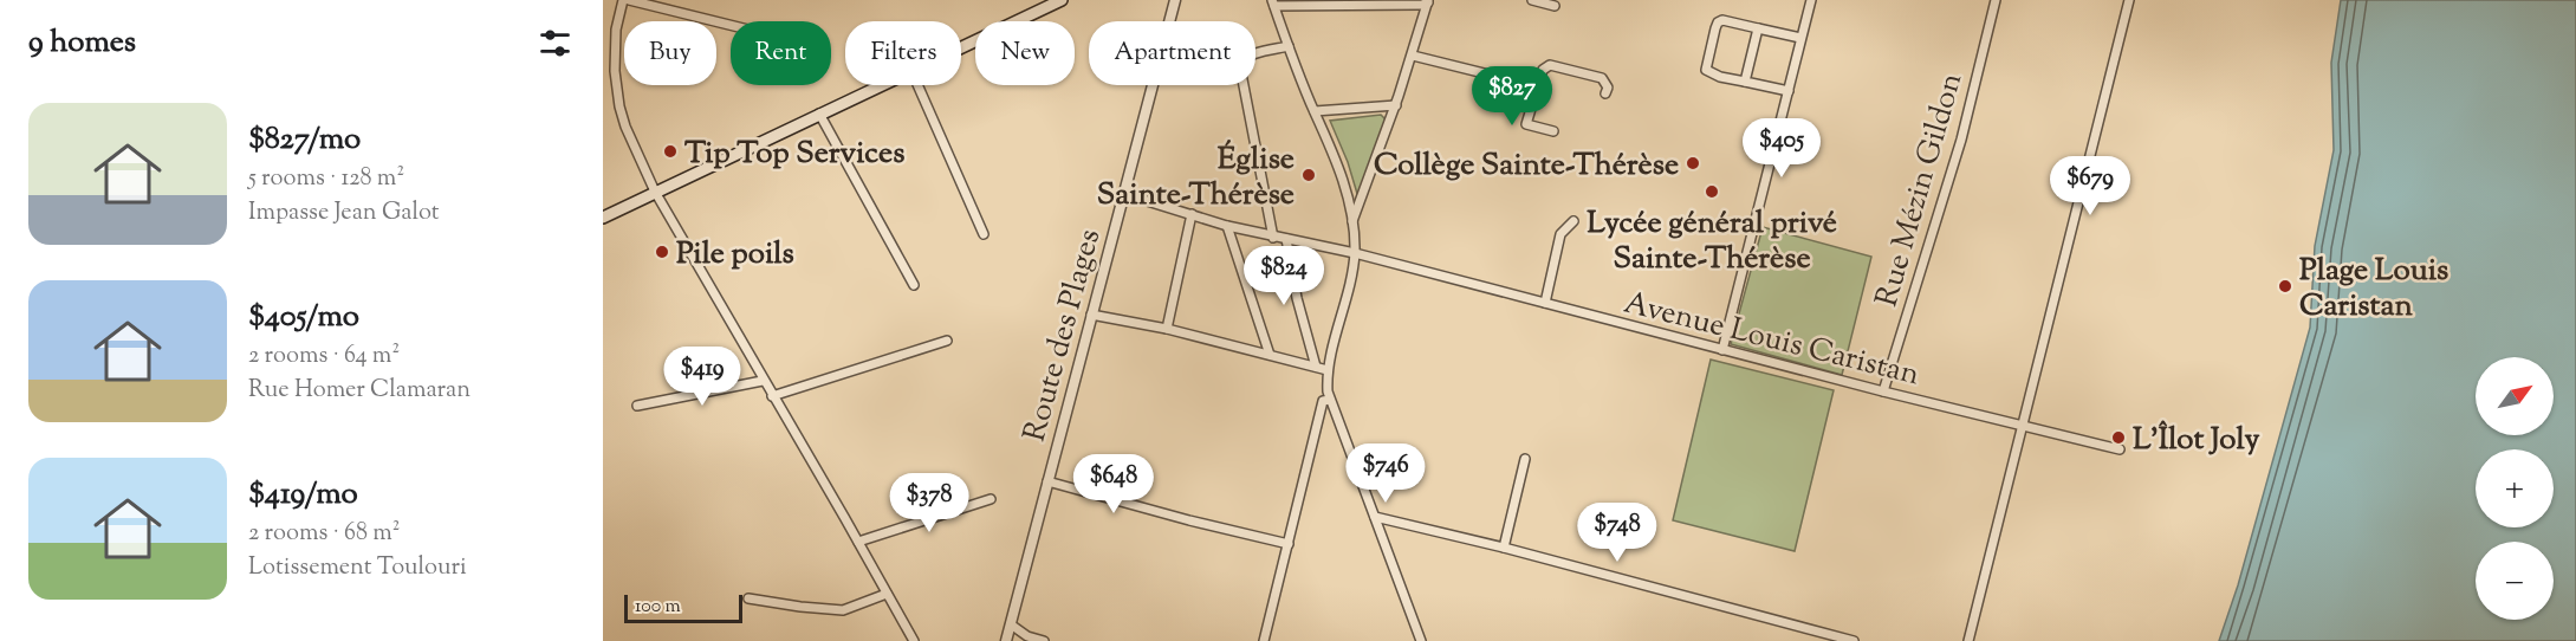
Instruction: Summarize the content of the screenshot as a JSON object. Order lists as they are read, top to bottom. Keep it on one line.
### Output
{"streets":{"street":["Rue Mézin Gildon","Route des Plages","Avenue Louis Caristan"]},"crossings":[["Rue Mézin Gildon","Avenue Louis Caristan"],["Route des Plages","Avenue Louis Caristan"]],"places":["Tip Top Services","Collège Sainte-Thérèse","Église Sainte-Thérèse","Lycée général privé Sainte-Thérèse","Pile poils","Plage Louis Caristan","L'Îlot Joly"],"scale_bar":"100 m","north":"top right","page":{"heading":"9 homes","chip":["Buy","Rent","Filters","New","Apartment"],"price":["$827","$405","$679","$824","$419","$746","$648","$378","$748"],"list":[{"name":"$827/mo","note":"5 rooms · 128 m² · Impasse Jean Galot"},{"name":"$405/mo","note":"2 rooms · 64 m² · Rue Homer Clamaran"},{"name":"$419/mo","note":"2 rooms · 68 m² · Lotissement Toulouri"}],"map_buttons":["+","−"],"scale":"100 m"}}
